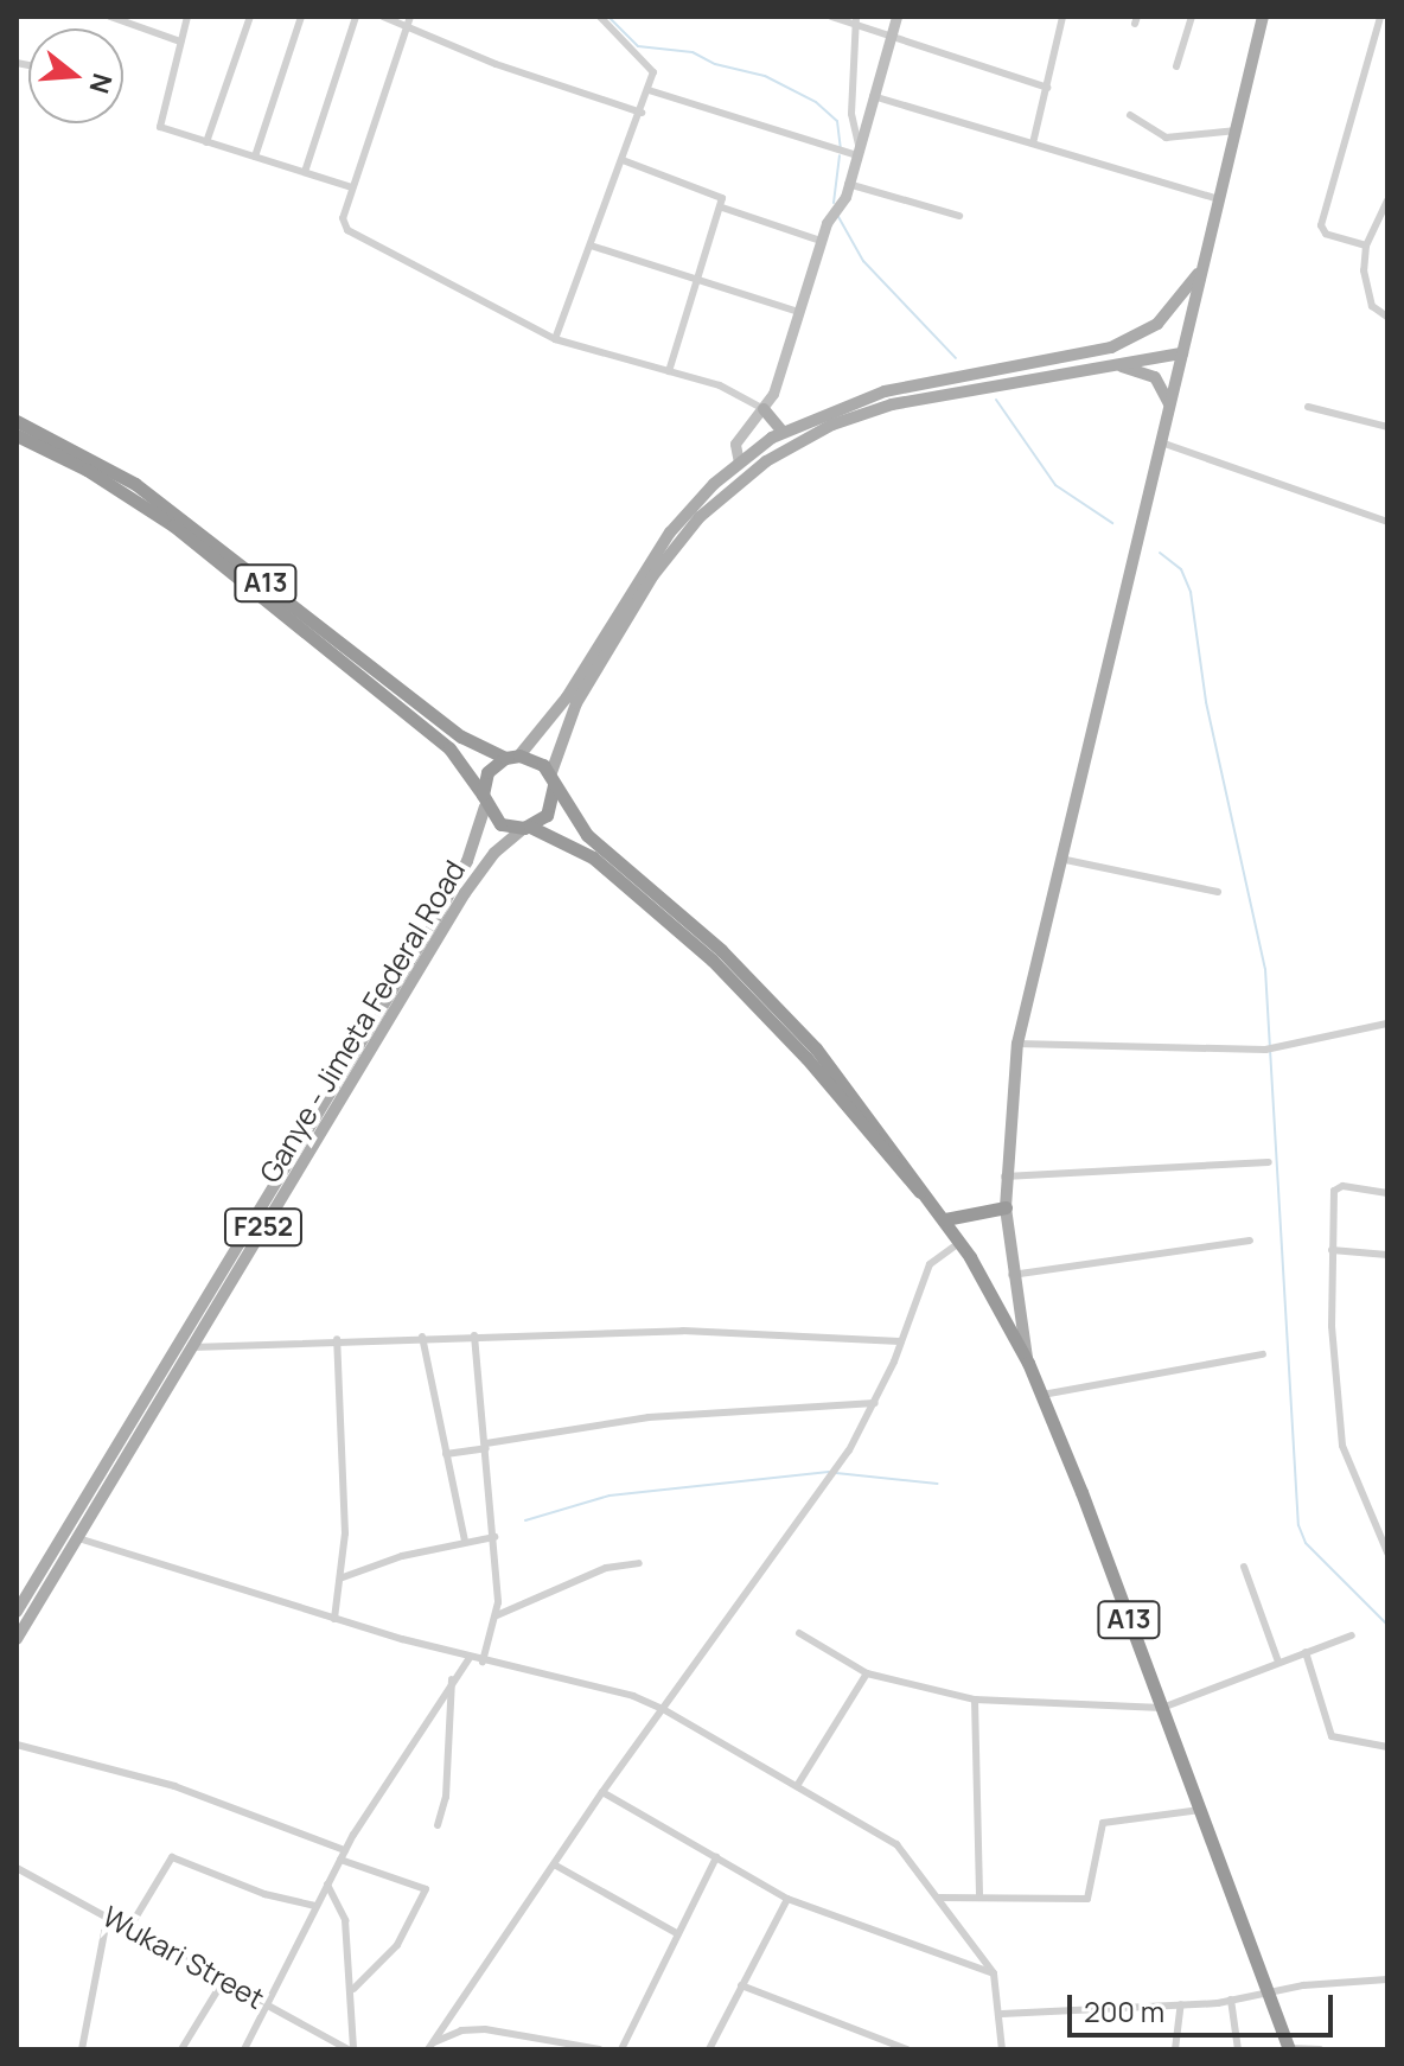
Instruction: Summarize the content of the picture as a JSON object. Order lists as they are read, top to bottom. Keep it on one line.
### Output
{"streets":{"highway":["A13"],"main road":["Ganye - Jimeta Federal Road","F252"],"street":["Wukari Street"]},"crossings":[["A13","Ganye - Jimeta Federal Road"]],"scale_bar":"200 m","north":"right"}
